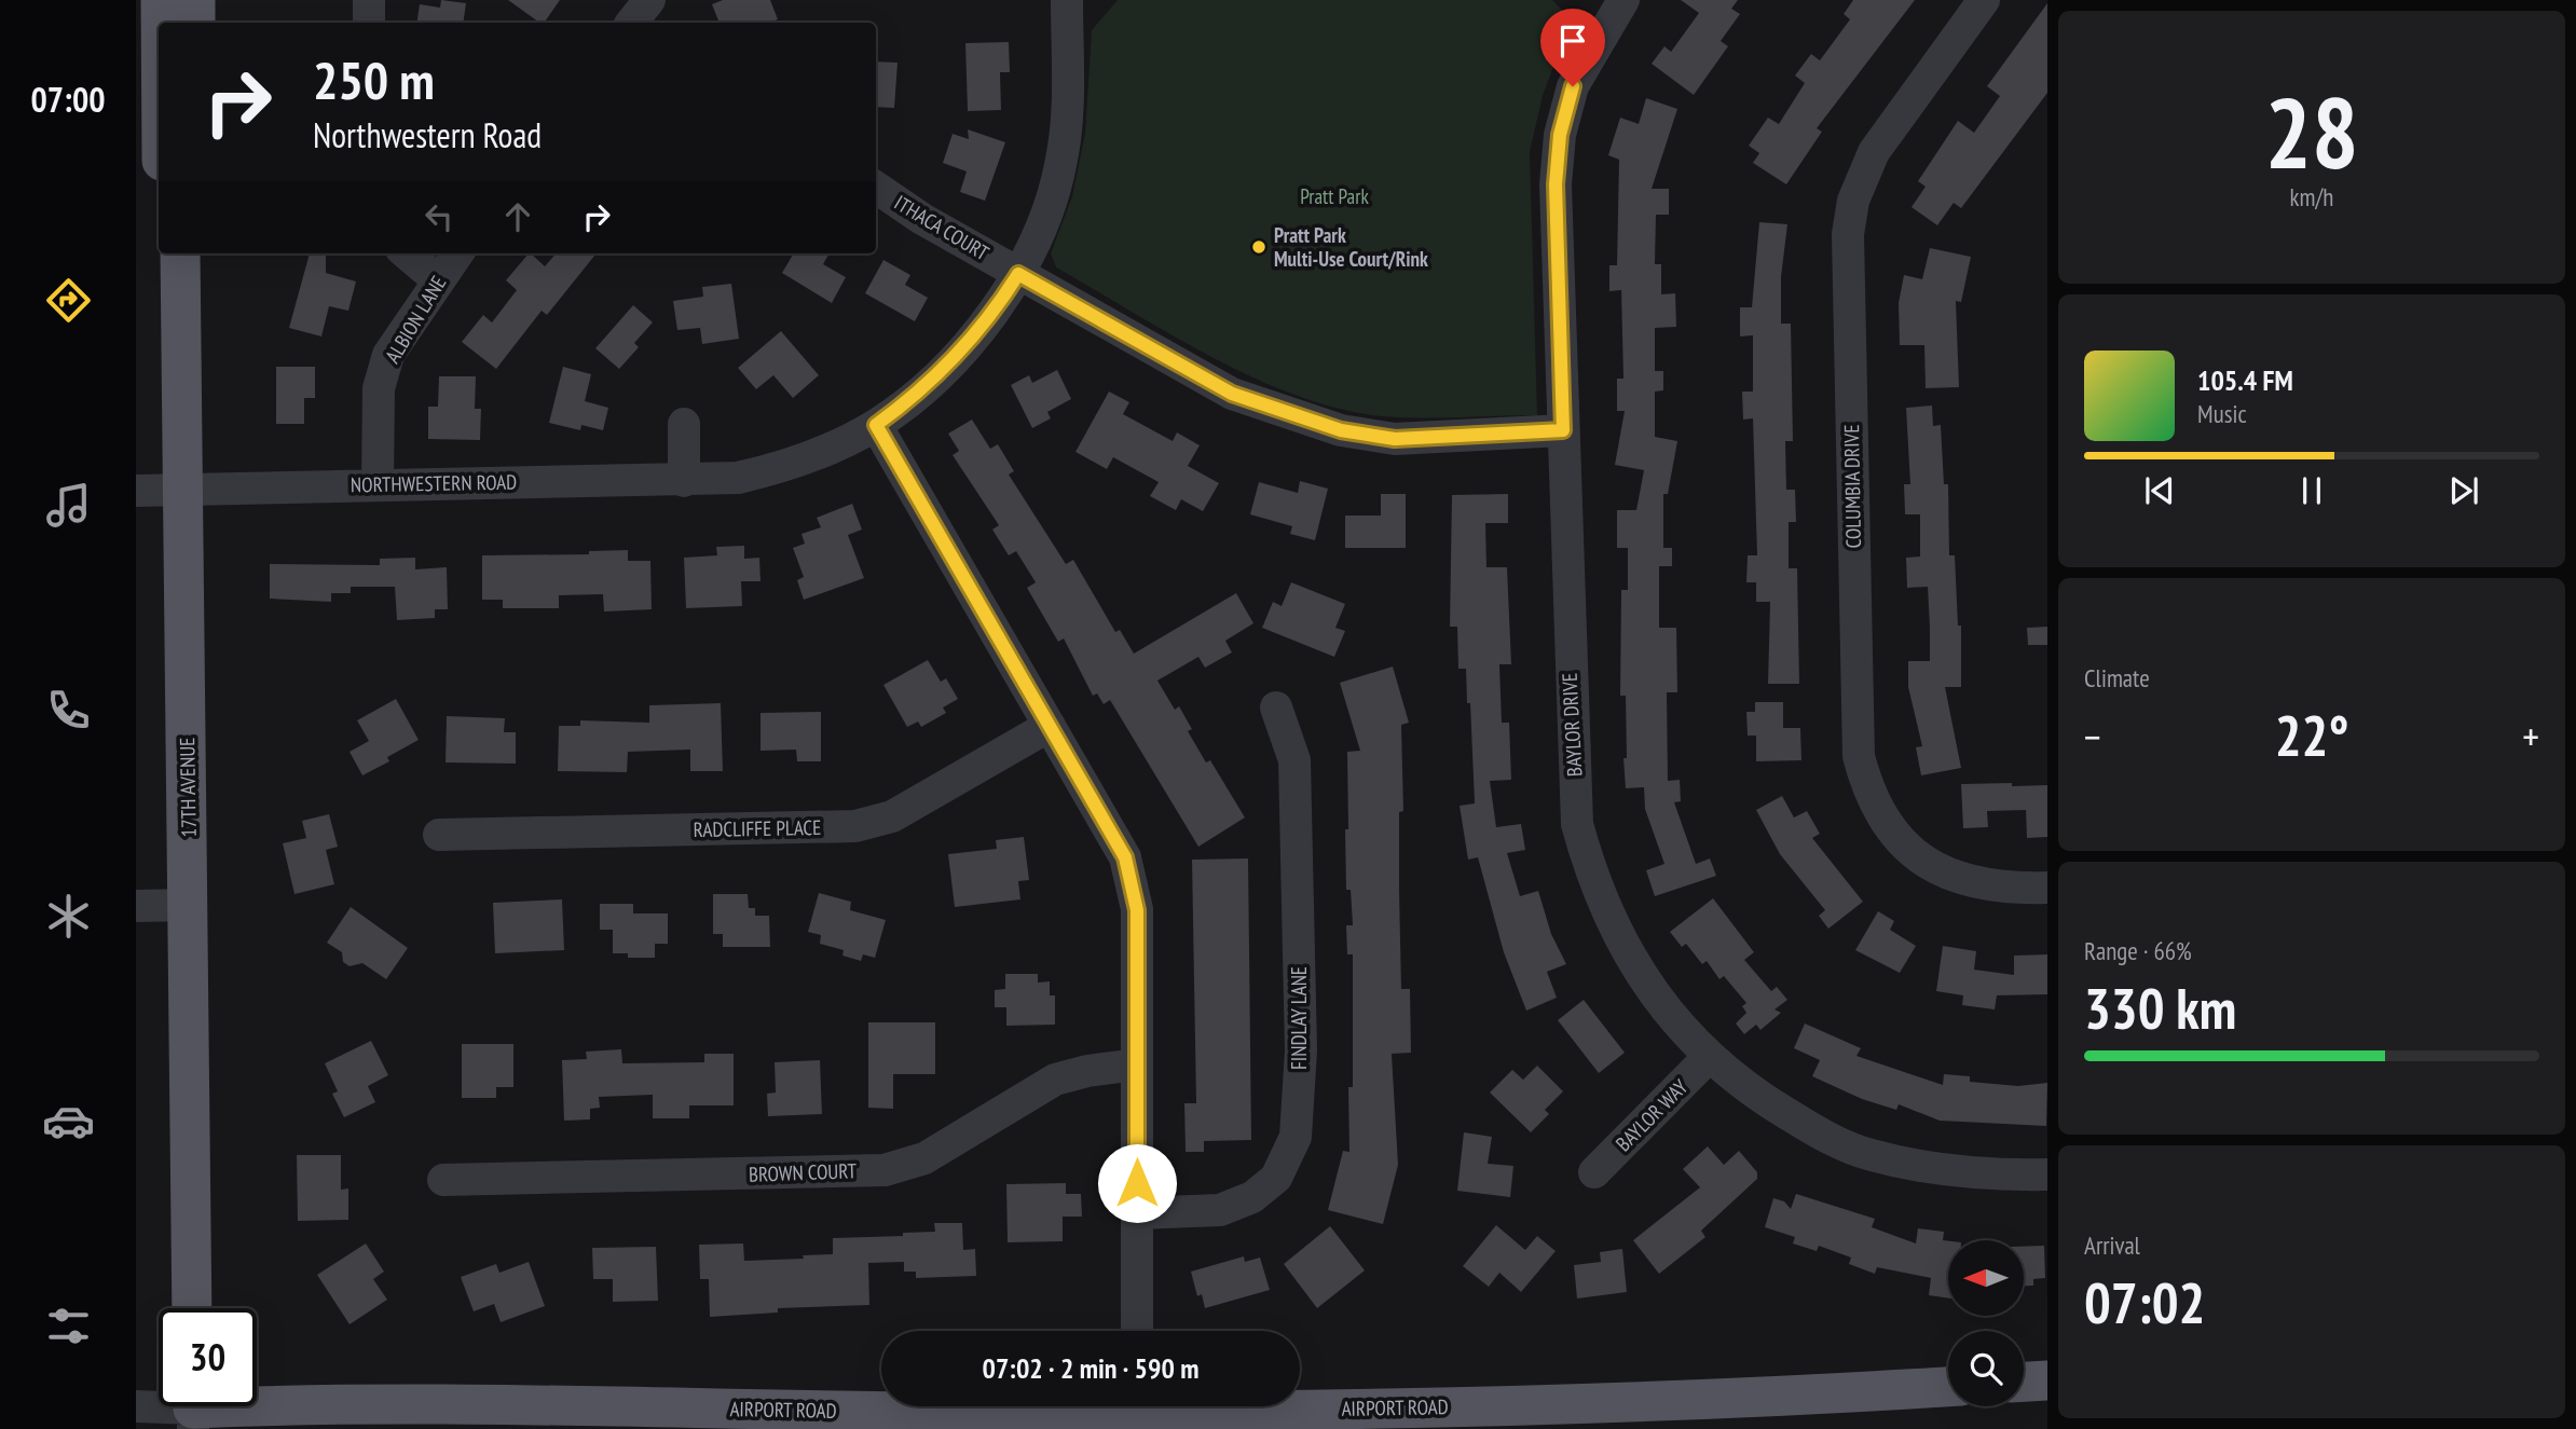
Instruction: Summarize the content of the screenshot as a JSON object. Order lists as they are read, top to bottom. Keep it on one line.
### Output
{"streets":{"main road":["17TH AVENUE","AIRPORT ROAD"],"street":["ITHACA COURT","ALBION LANE","NORTHWESTERN ROAD","COLUMBIA DRIVE","BAYLOR DRIVE","RADCLIFFE PLACE","FINDLAY LANE","BAYLOR WAY","BROWN COURT"]},"crossings":[["ITHACA COURT","NORTHWESTERN ROAD"],["ITHACA COURT","BAYLOR DRIVE"],["ALBION LANE","NORTHWESTERN ROAD"],["NORTHWESTERN ROAD","17TH AVENUE"],["BAYLOR DRIVE","BAYLOR WAY"]],"parks":["Pratt Park"],"places":["Pratt Park Multi-Use Court/Rink"],"north":"left","page":{"tabs":"07:00","tile":[["28","km/h"],"Climate",["Range · 66%","330 km"],["Arrival","07:02"]],"turn":["250 m","Northwestern Road"],"song":["105.4 FM","Music"],"heat":["−","22°","+"],"limit":"30","trip":"07:02 · 2 min · 590 m"}}
